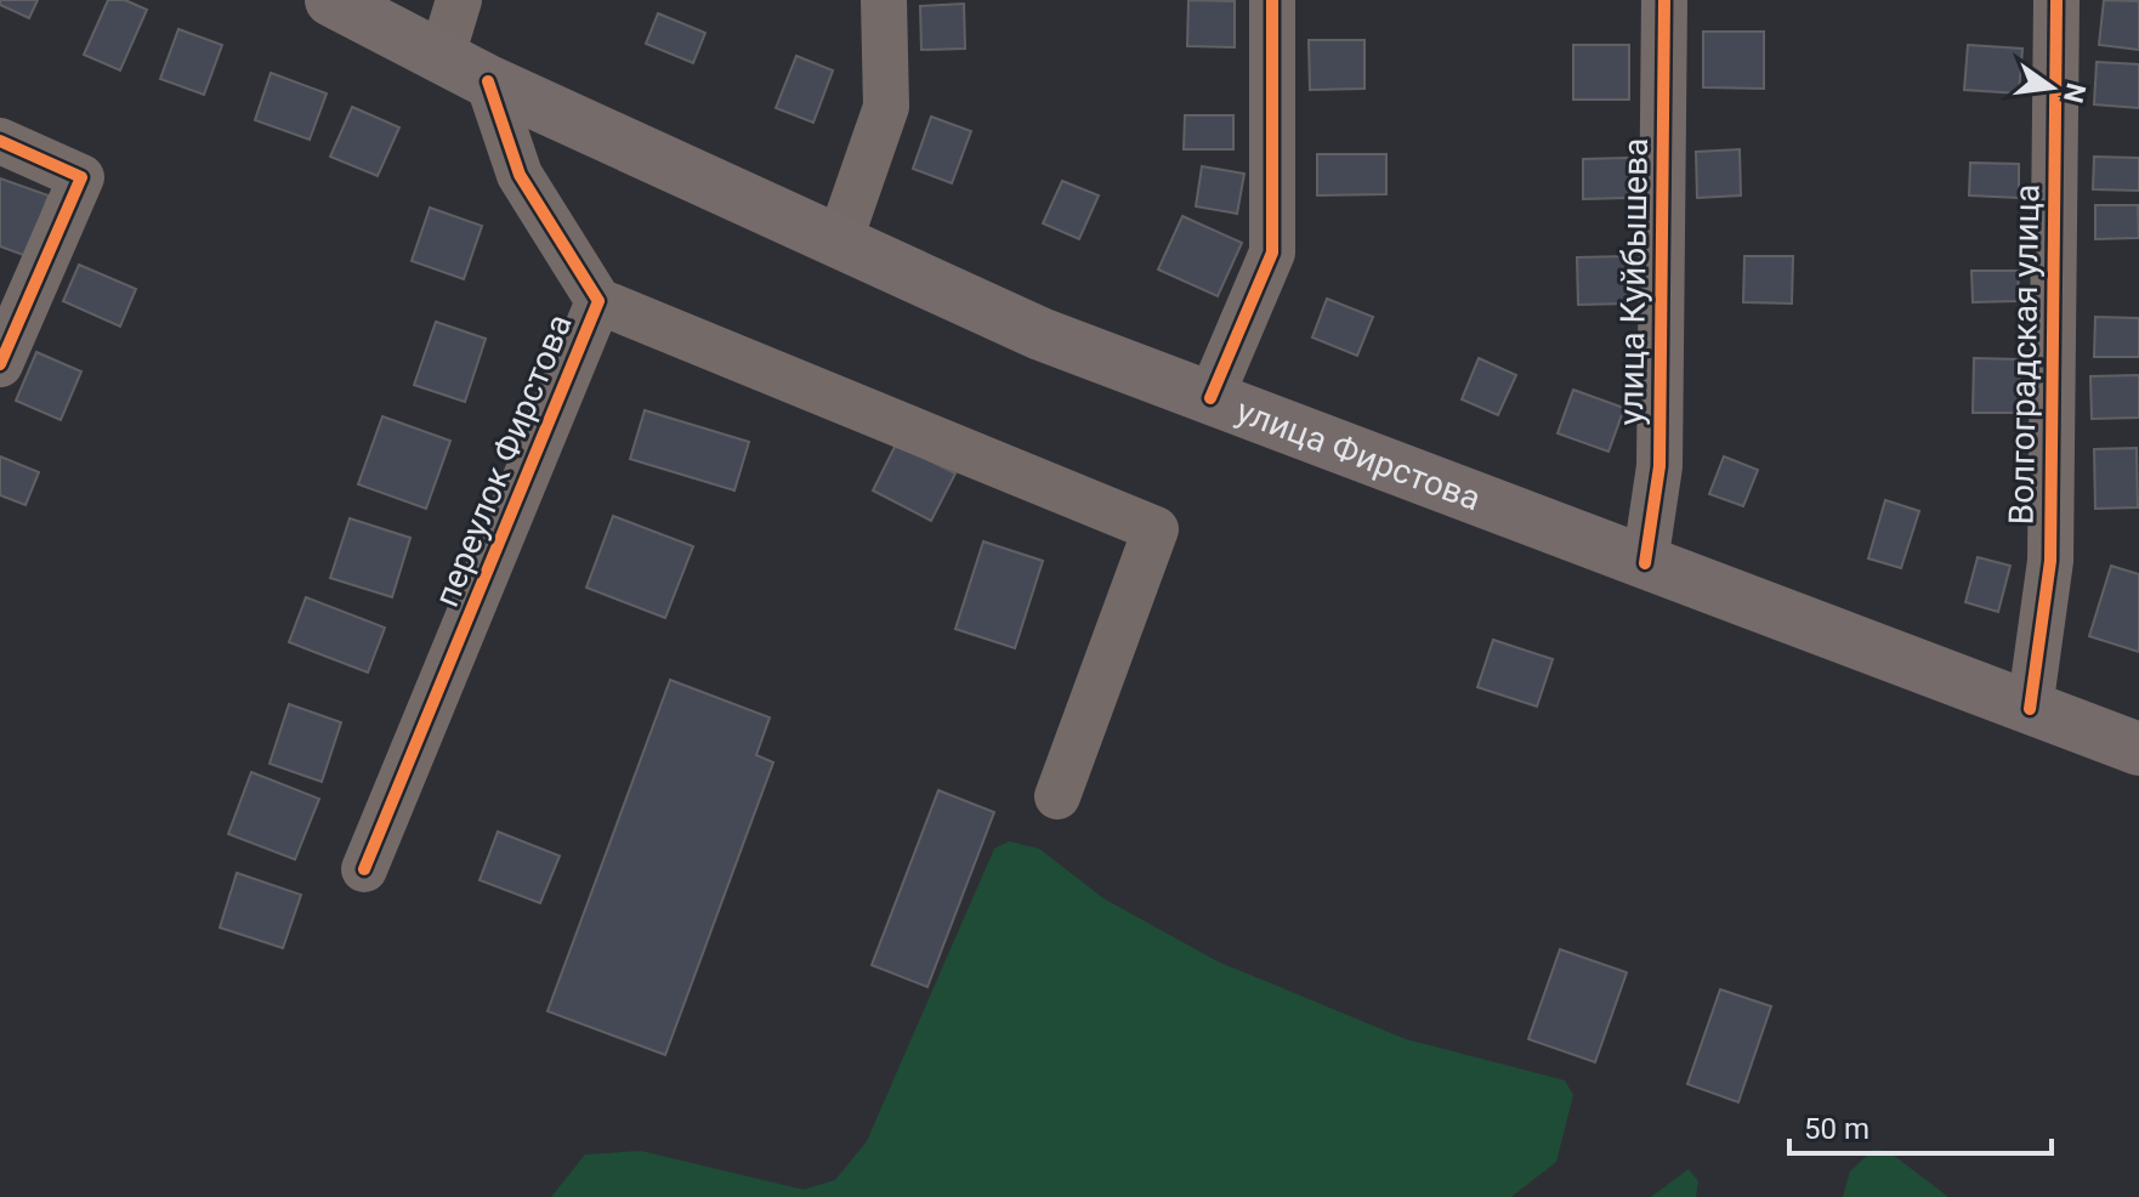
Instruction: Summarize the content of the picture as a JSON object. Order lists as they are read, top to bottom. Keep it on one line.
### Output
{"streets":{"main road":["улица Фирстова"],"street":["улица Куйбышева","Волгоградская улица","переулок Фирстова"]},"crossings":[["улица Куйбышева","улица Фирстова"],["Волгоградская улица","улица Фирстова"],["улица Фирстова","переулок Фирстова"]],"scale_bar":"50 m","north":"right"}
